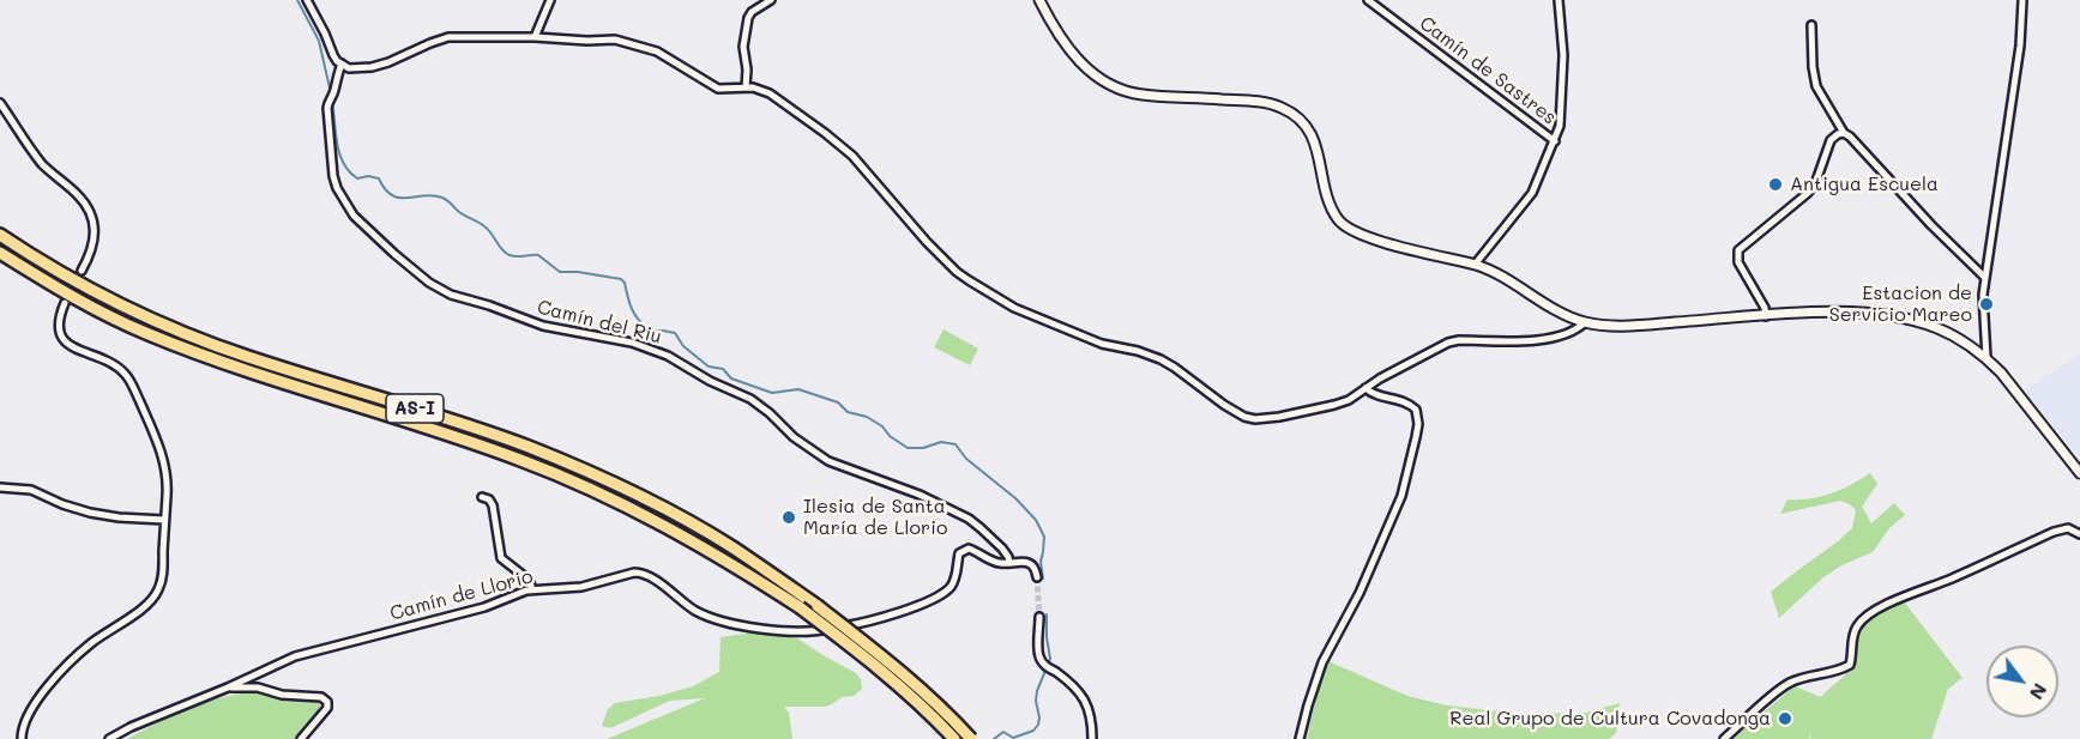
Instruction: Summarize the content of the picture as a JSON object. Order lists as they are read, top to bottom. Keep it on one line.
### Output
{"streets":{"highway":["AS-I"],"street":["Camín de Sastres","Camín del Riu","Camín de Llorio"]},"crossings":[["Camín del Riu","Camín de Llorio"]],"places":["Antigua Escuela","Estacion de Servicio Mareo","Ilesia de Santa María de Llorio","Real Grupo de Cultura Covadonga"],"north":"bottom right"}
